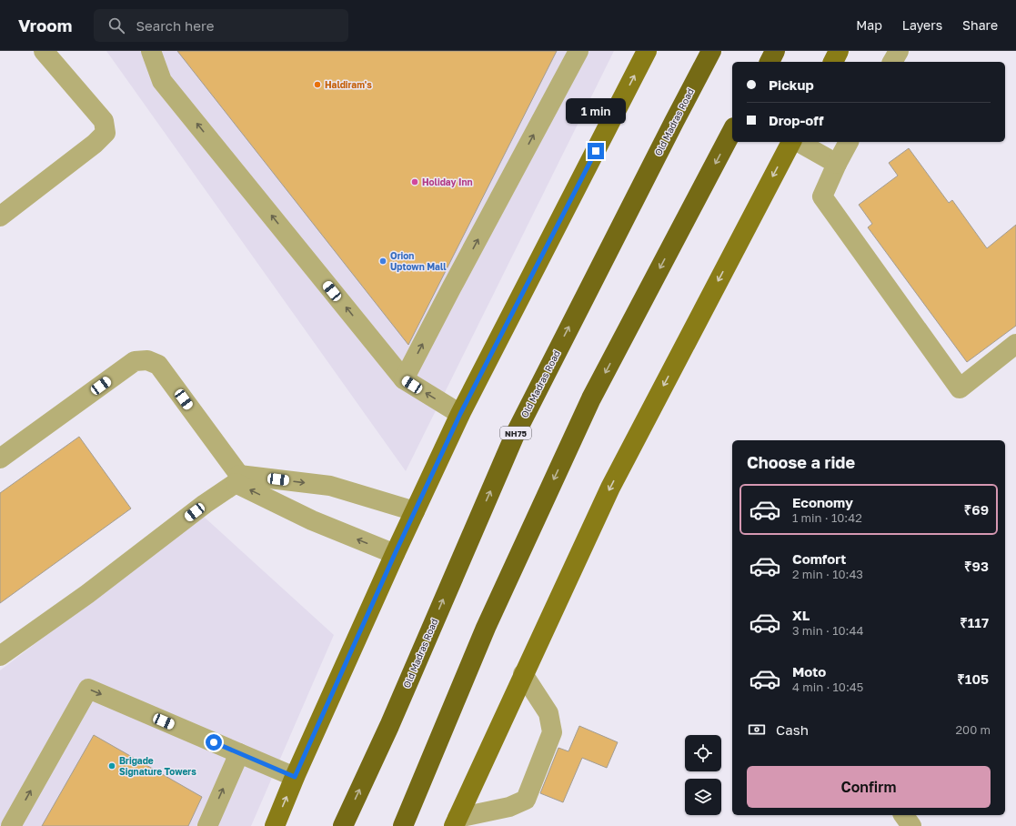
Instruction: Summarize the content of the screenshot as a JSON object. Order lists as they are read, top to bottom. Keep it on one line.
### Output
{"streets":{"highway":["Old Madras Road","NH75"]},"places":["Haldiram's","Holiday Inn","Orion Uptown Mall","Brigade Signature Towers"],"page":{"header":"Vroom","search":"Search here","nav":["Map","Layers","Share"],"banner":["Pickup","Drop-off"],"bubble":"1 min","heading":"Choose a ride","list":[{"name":"Economy","note":"1 min · 10:42","value":"₹69"},{"name":"Comfort","note":"2 min · 10:43","value":"₹93"},{"name":"XL","note":"3 min · 10:44","value":"₹117"},{"name":"Moto","note":"4 min · 10:45","value":"₹105"}],"pay":["Cash","200 m"],"buttons":"Confirm"}}
